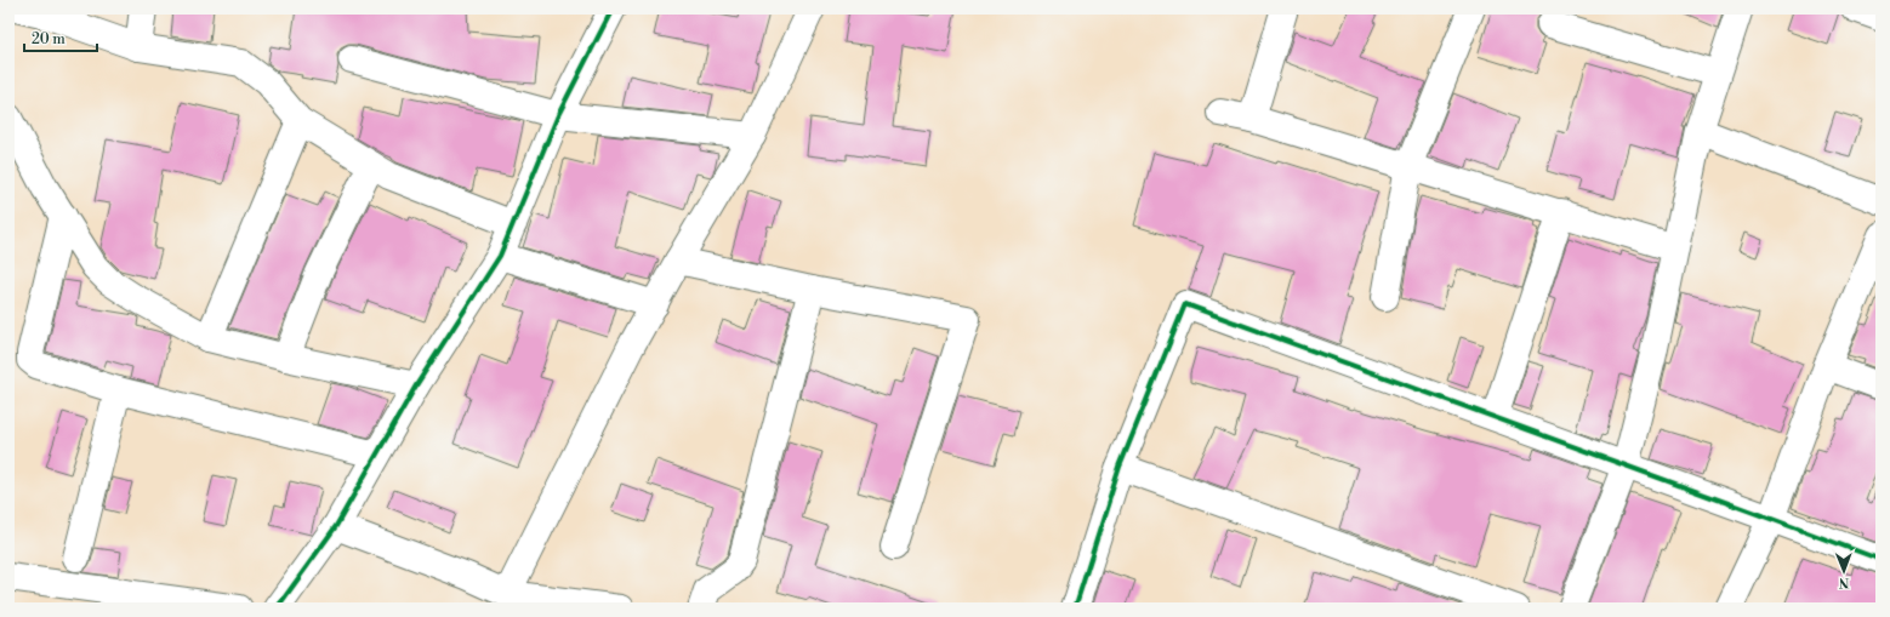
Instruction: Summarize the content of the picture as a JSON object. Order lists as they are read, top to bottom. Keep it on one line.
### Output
{"scale_bar":"20 m","north":"bottom"}
